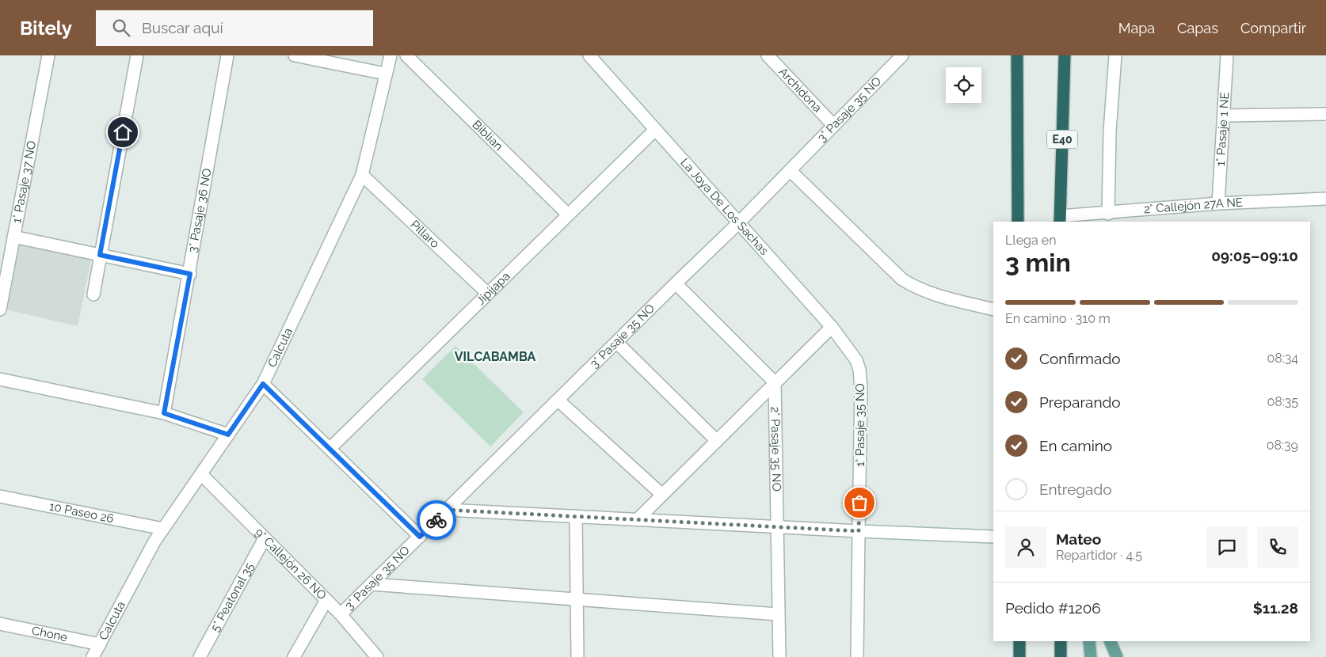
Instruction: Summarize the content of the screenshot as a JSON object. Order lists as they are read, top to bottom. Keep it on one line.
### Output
{"streets":{"highway":["E40"],"street":["Archidona","3° Pasaje 35 NO","1° Pasaje 1 NE","Biblian","1° Pasaje 37 NO","La Joya De Los Sachas","2° Callejón 27A NE","3° Pasaje 36 NO","Píllaro","Jipijapa","Calcuta","1° Pasaje 35 NO","2° Pasaje 35 NO","10 Paseo 26","9° Callejón 26 NO","5° Peatonal 35","Chone"]},"crossings":[["Archidona","3° Pasaje 35 NO"],["3° Pasaje 35 NO","La Joya De Los Sachas"],["3° Pasaje 35 NO","9° Callejón 26 NO"],["1° Pasaje 1 NE","2° Callejón 27A NE"],["Biblian","Jipijapa"],["E40","2° Callejón 27A NE"],["La Joya De Los Sachas","Jipijapa"],["La Joya De Los Sachas","1° Pasaje 35 NO"],["Píllaro","Jipijapa"],["Píllaro","Calcuta"],["Calcuta","10 Paseo 26"],["Calcuta","9° Callejón 26 NO"],["Calcuta","Chone"],["9° Callejón 26 NO","5° Peatonal 35"]],"districts":["VILCABAMBA"],"page":{"header":"Bitely","search":"Buscar aquí","nav":["Mapa","Capas","Compartir"],"heading":["3 min","Llega en","09:05–09:10"],"panel":["Mateo","Repartidor · 4.5","Pedido #1206","$11.28"],"bar":"En camino · 310 m","list":[["Confirmado","08:34"],["Preparando","08:35"],["En camino","08:39"],"Entregado"]}}
